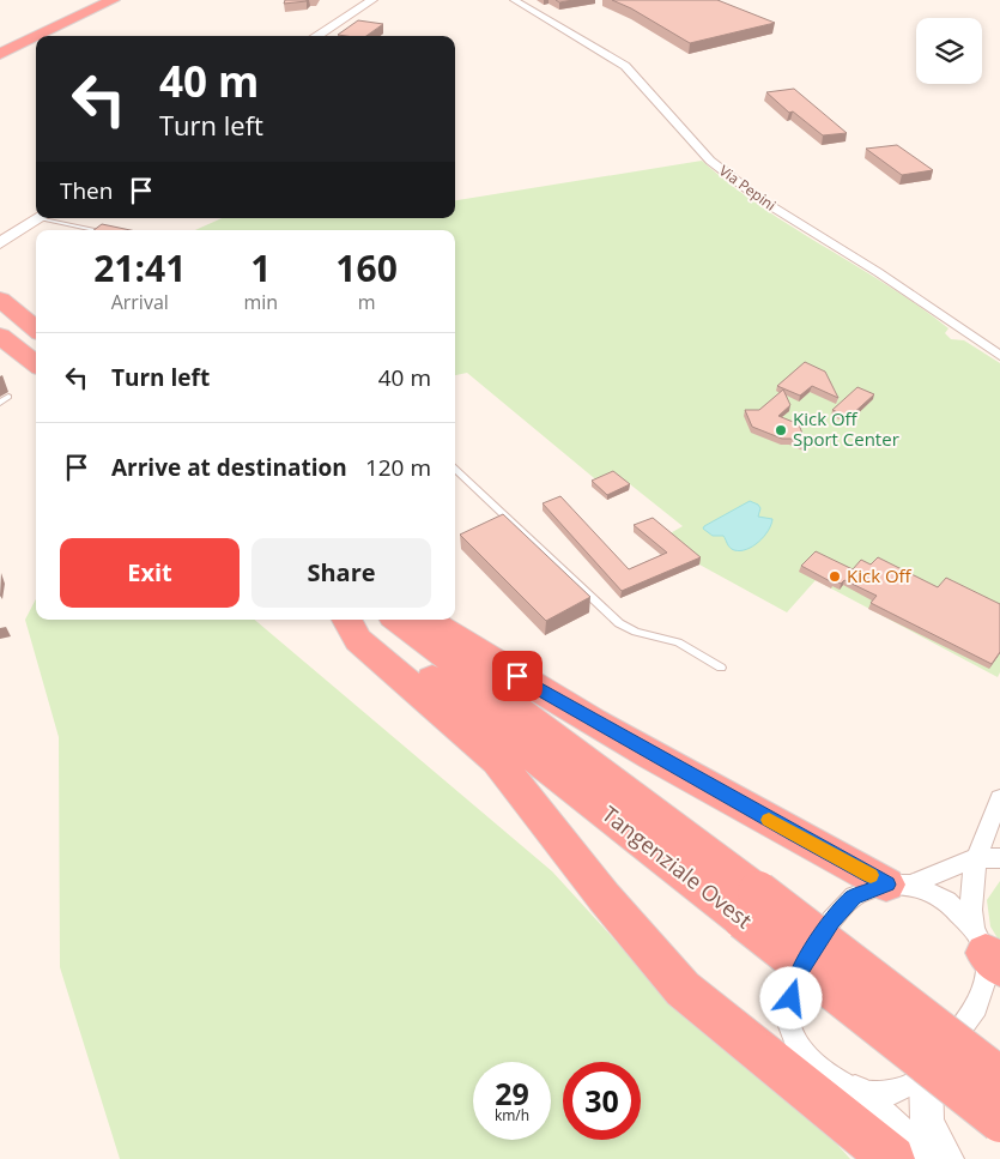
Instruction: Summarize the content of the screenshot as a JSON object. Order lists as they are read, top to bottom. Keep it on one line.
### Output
{"streets":{"highway":["Tangenziale Ovest"],"street":["Via Pepini"]},"places":["Kick Off Sport Center","Kick Off"],"page":{"turn":["40 m","Turn left"],"then":"Then","eta":["21:41","Arrival","1","min","160","m"],"list":[{"name":"Turn left","value":"40 m"},{"name":"Arrive at destination","value":"120 m"}],"buttons":["Exit","Share"],"speed":"29 km/h","limit":"30"}}
